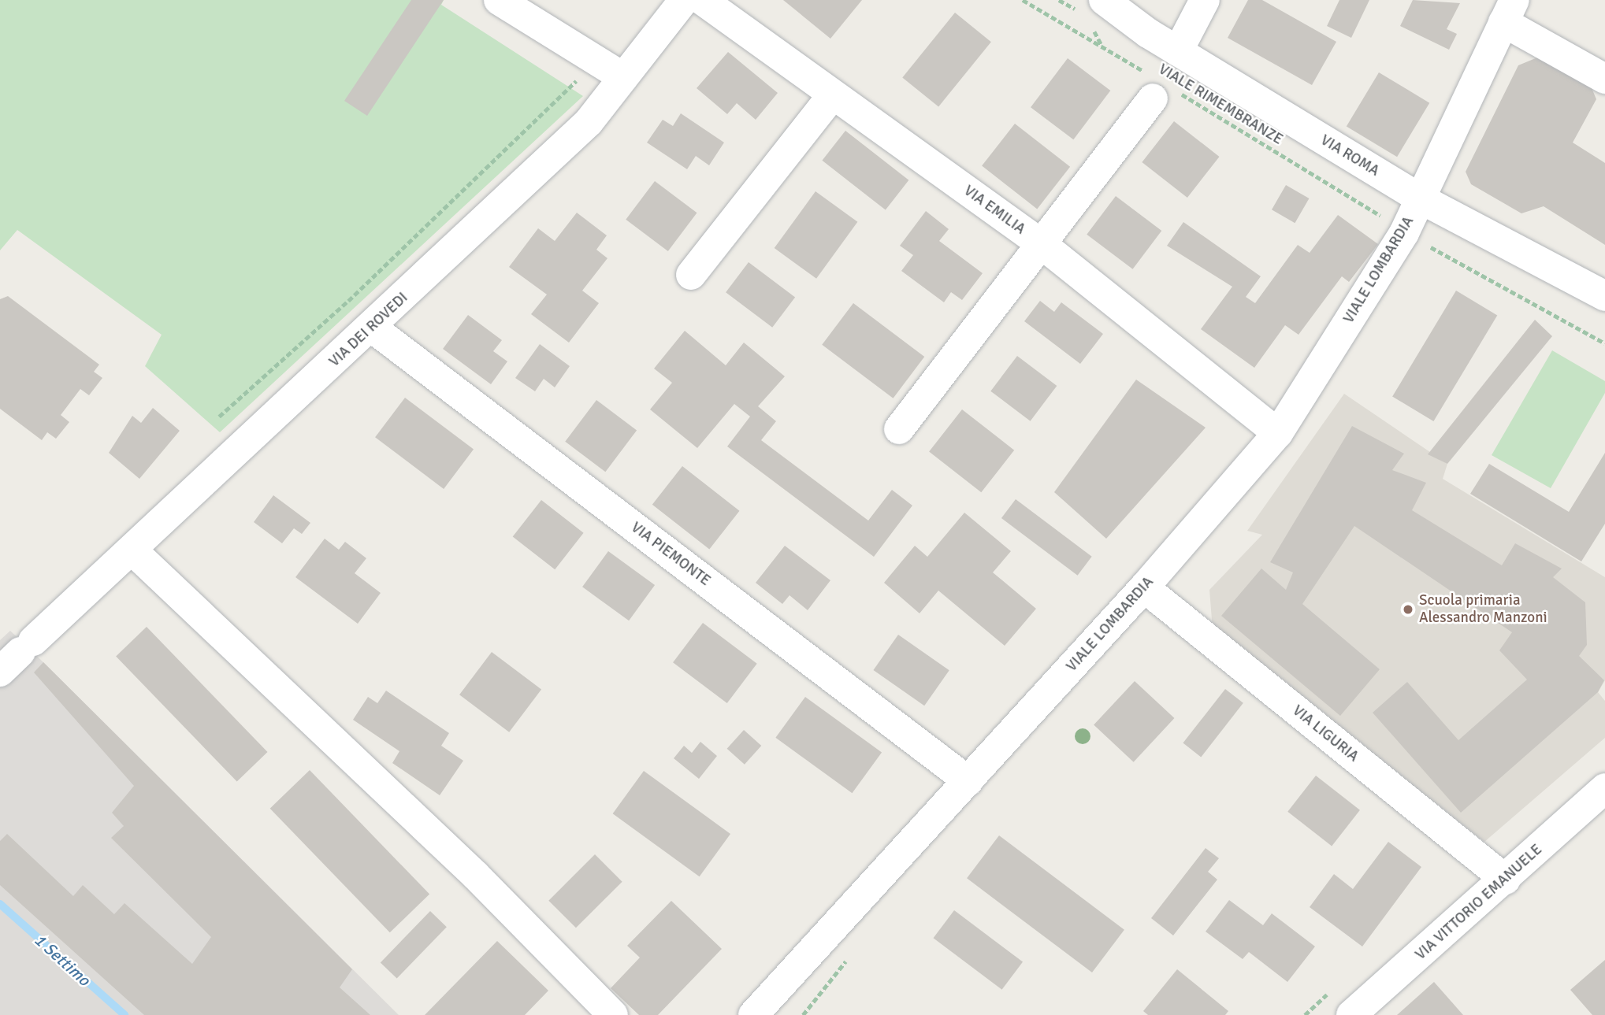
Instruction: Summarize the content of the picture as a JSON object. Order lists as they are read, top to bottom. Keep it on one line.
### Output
{"streets":{"street":["VIA ROMA","VIA EMILIA","VIALE LOMBARDIA","VIA DEI ROVEDI","VIA PIEMONTE","VIA LIGURIA","VIA VITTORIO EMANUELE"],"path":["VIALE RIMEMBRANZE"]},"crossings":[["VIALE RIMEMBRANZE","VIALE LOMBARDIA"],["VIA ROMA","VIALE LOMBARDIA"],["VIA EMILIA","VIALE LOMBARDIA"],["VIALE LOMBARDIA","VIA PIEMONTE"],["VIALE LOMBARDIA","VIA LIGURIA"],["VIA DEI ROVEDI","VIA PIEMONTE"],["VIA LIGURIA","VIA VITTORIO EMANUELE"]],"water":["1 Settimo"],"places":["Scuola primaria Alessandro Manzoni"]}
